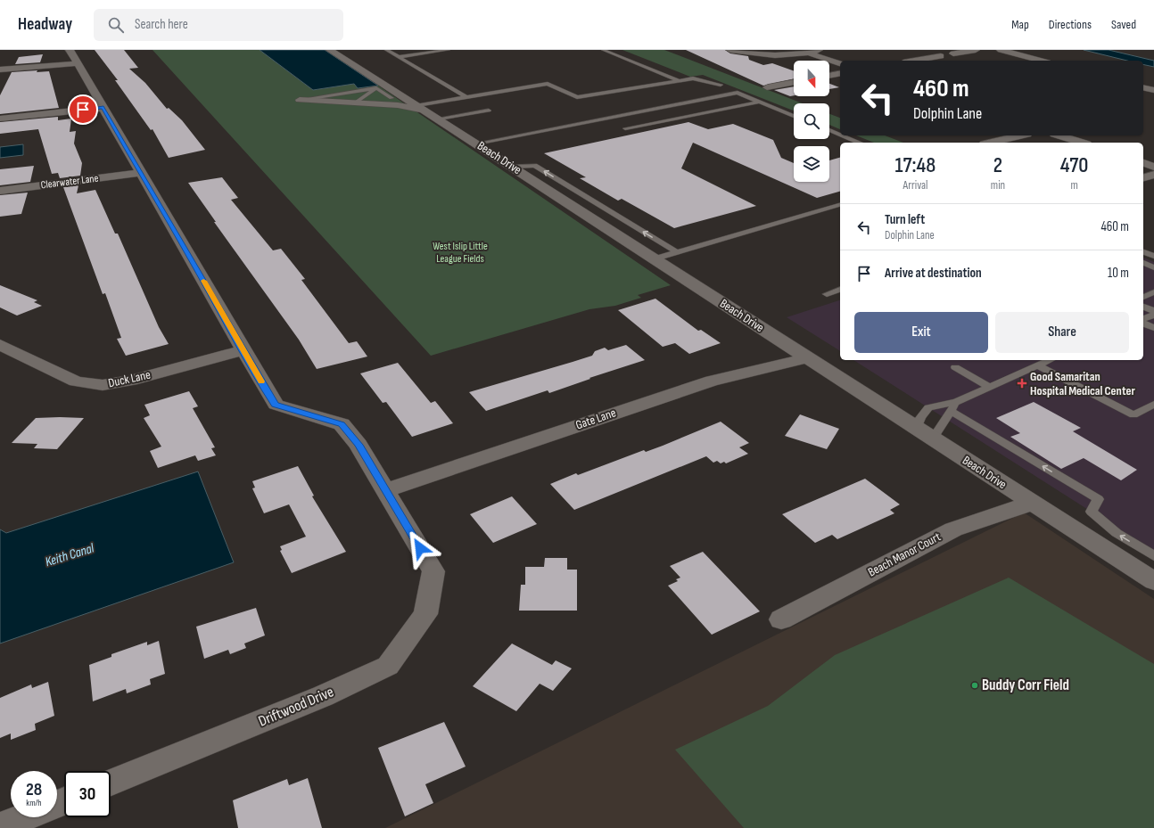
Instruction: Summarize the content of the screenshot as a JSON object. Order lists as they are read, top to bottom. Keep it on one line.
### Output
{"streets":{"street":["Beach Drive","Clearwater Lane","Duck Lane","Gate Lane","Beach Manor Court","Driftwood Drive"]},"crossings":[["Beach Drive","Gate Lane"],["Beach Drive","Beach Manor Court"],["Gate Lane","Driftwood Drive"]],"water":["Keith Canal"],"parks":["West Islip Little League Fields"],"places":{"health":["Good Samaritan Hospital Medical Center"],"other":["Buddy Corr Field"]},"north":"bottom","page":{"header":"Headway","search":"Search here","nav":["Map","Directions","Saved"],"turn":["460 m","Dolphin Lane"],"eta":["17:48","Arrival","2","min","470","m"],"list":[{"name":"Turn left","note":"Dolphin Lane","value":"460 m"},{"name":"Arrive at destination","value":"10 m"}],"buttons":["Exit","Share"],"speed":"28 km/h","limit":"30"}}
